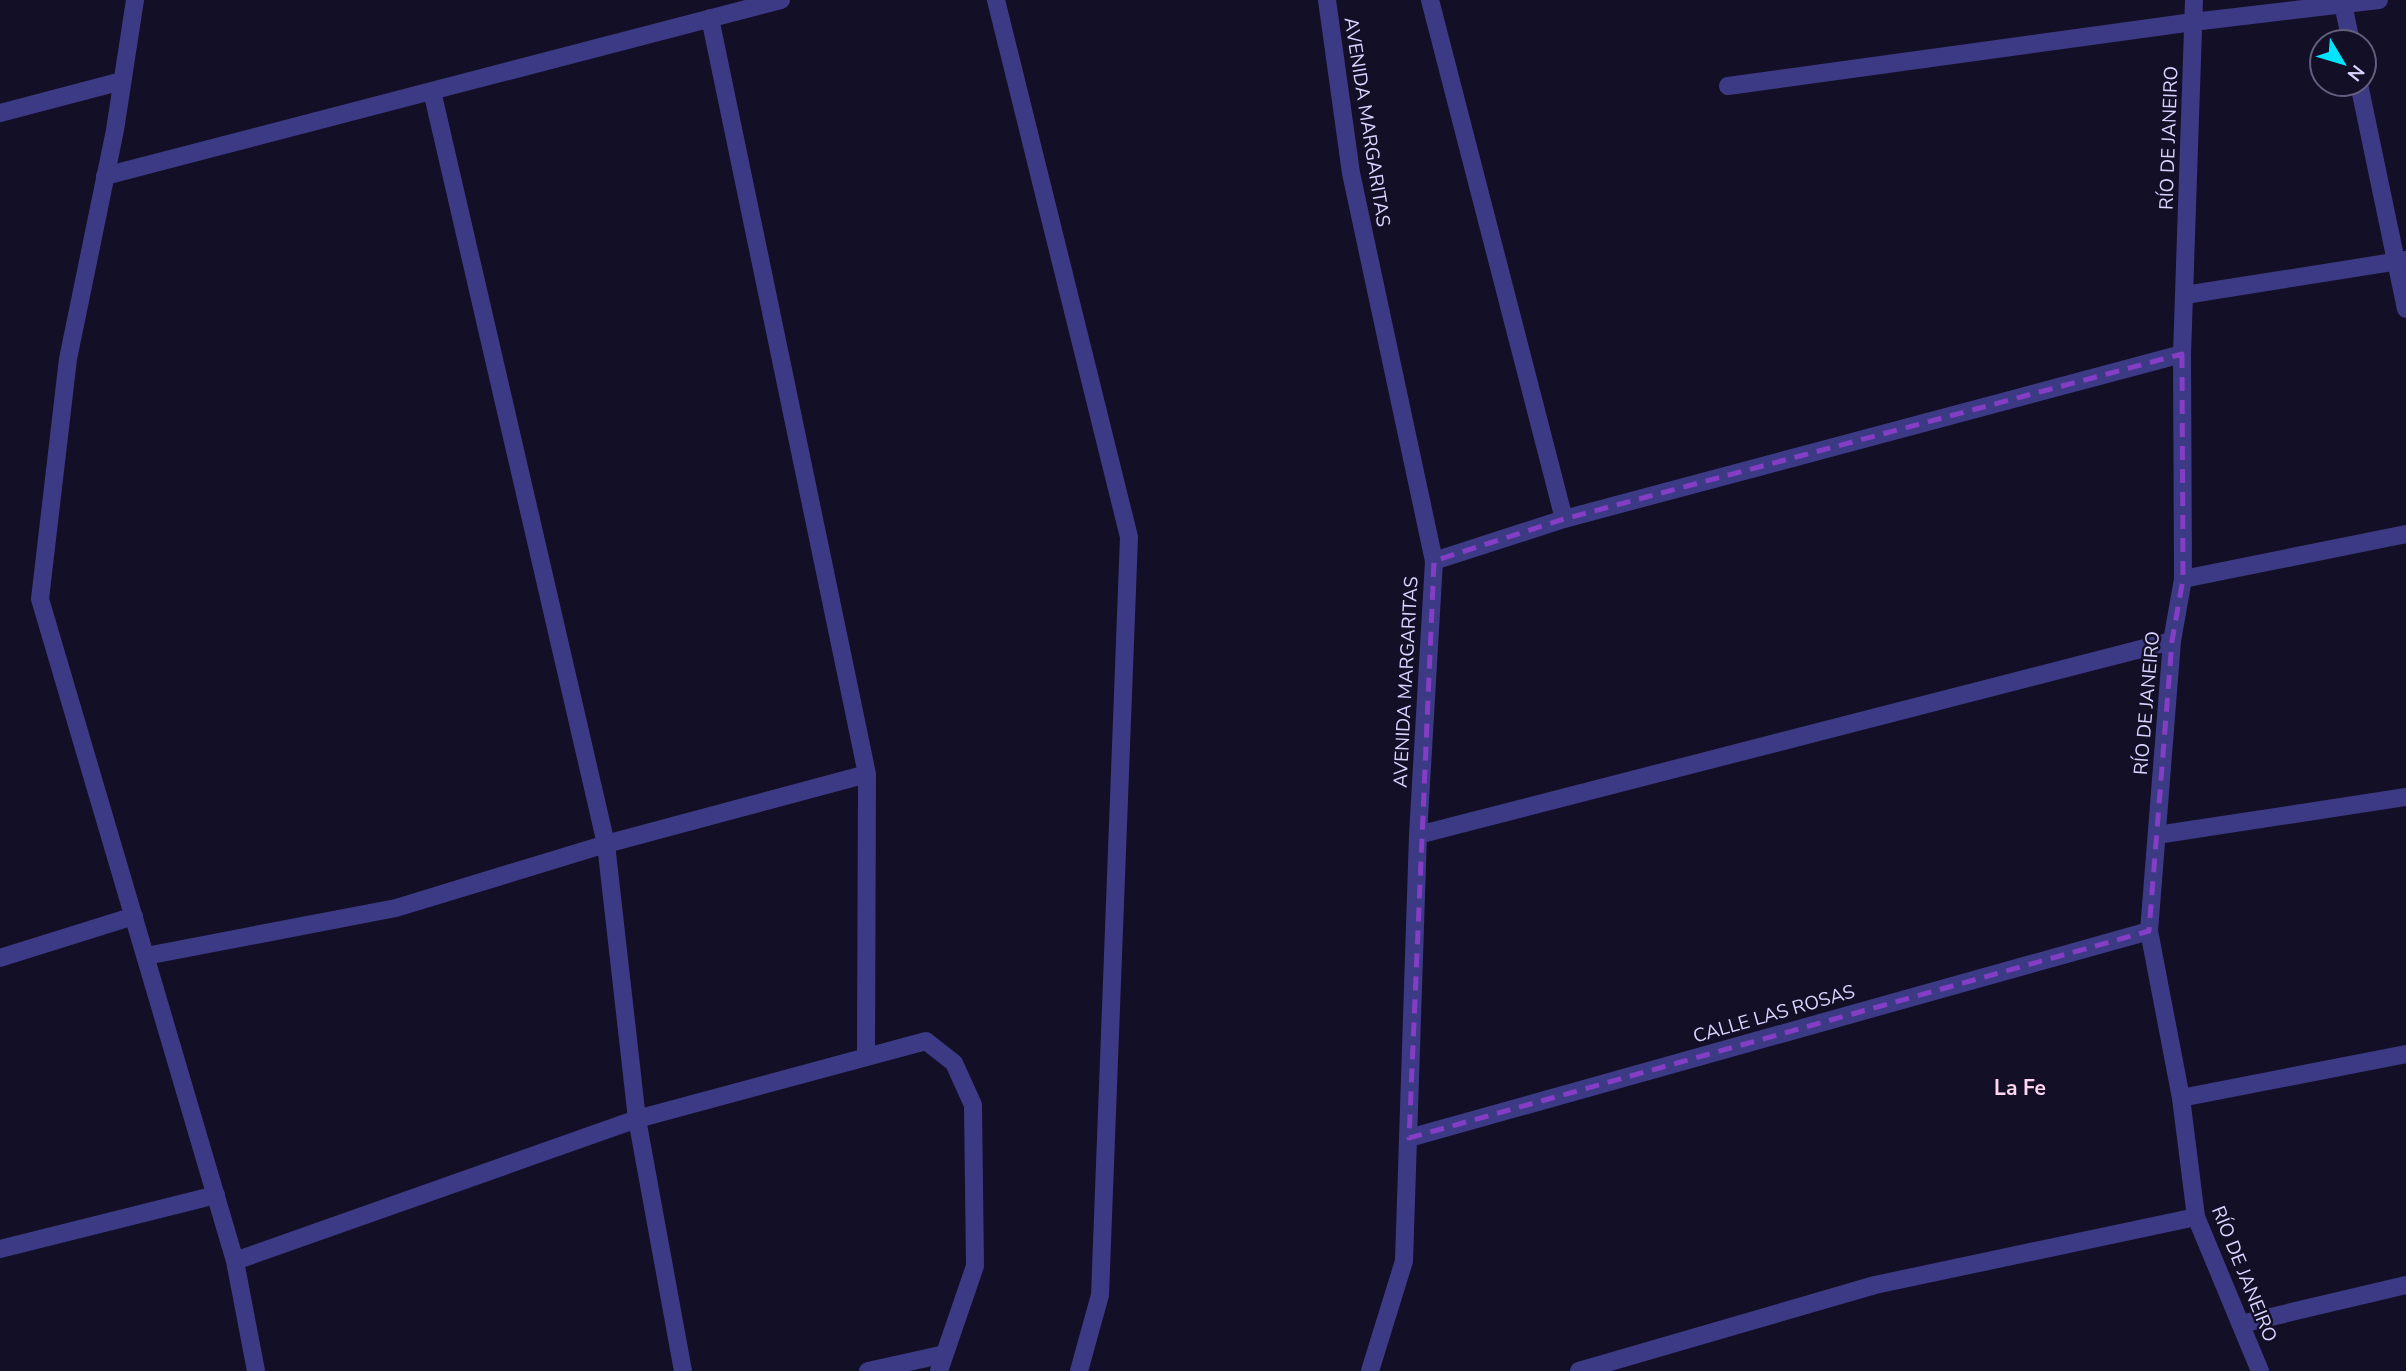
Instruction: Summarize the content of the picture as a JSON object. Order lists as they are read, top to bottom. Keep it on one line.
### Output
{"streets":{"street":["AVENIDA MARGARITAS","RÍO DE JANEIRO","CALLE LAS ROSAS"]},"crossings":[["AVENIDA MARGARITAS","CALLE LAS ROSAS"],["RÍO DE JANEIRO","CALLE LAS ROSAS"]],"districts":["La Fe"],"north":"bottom right"}
